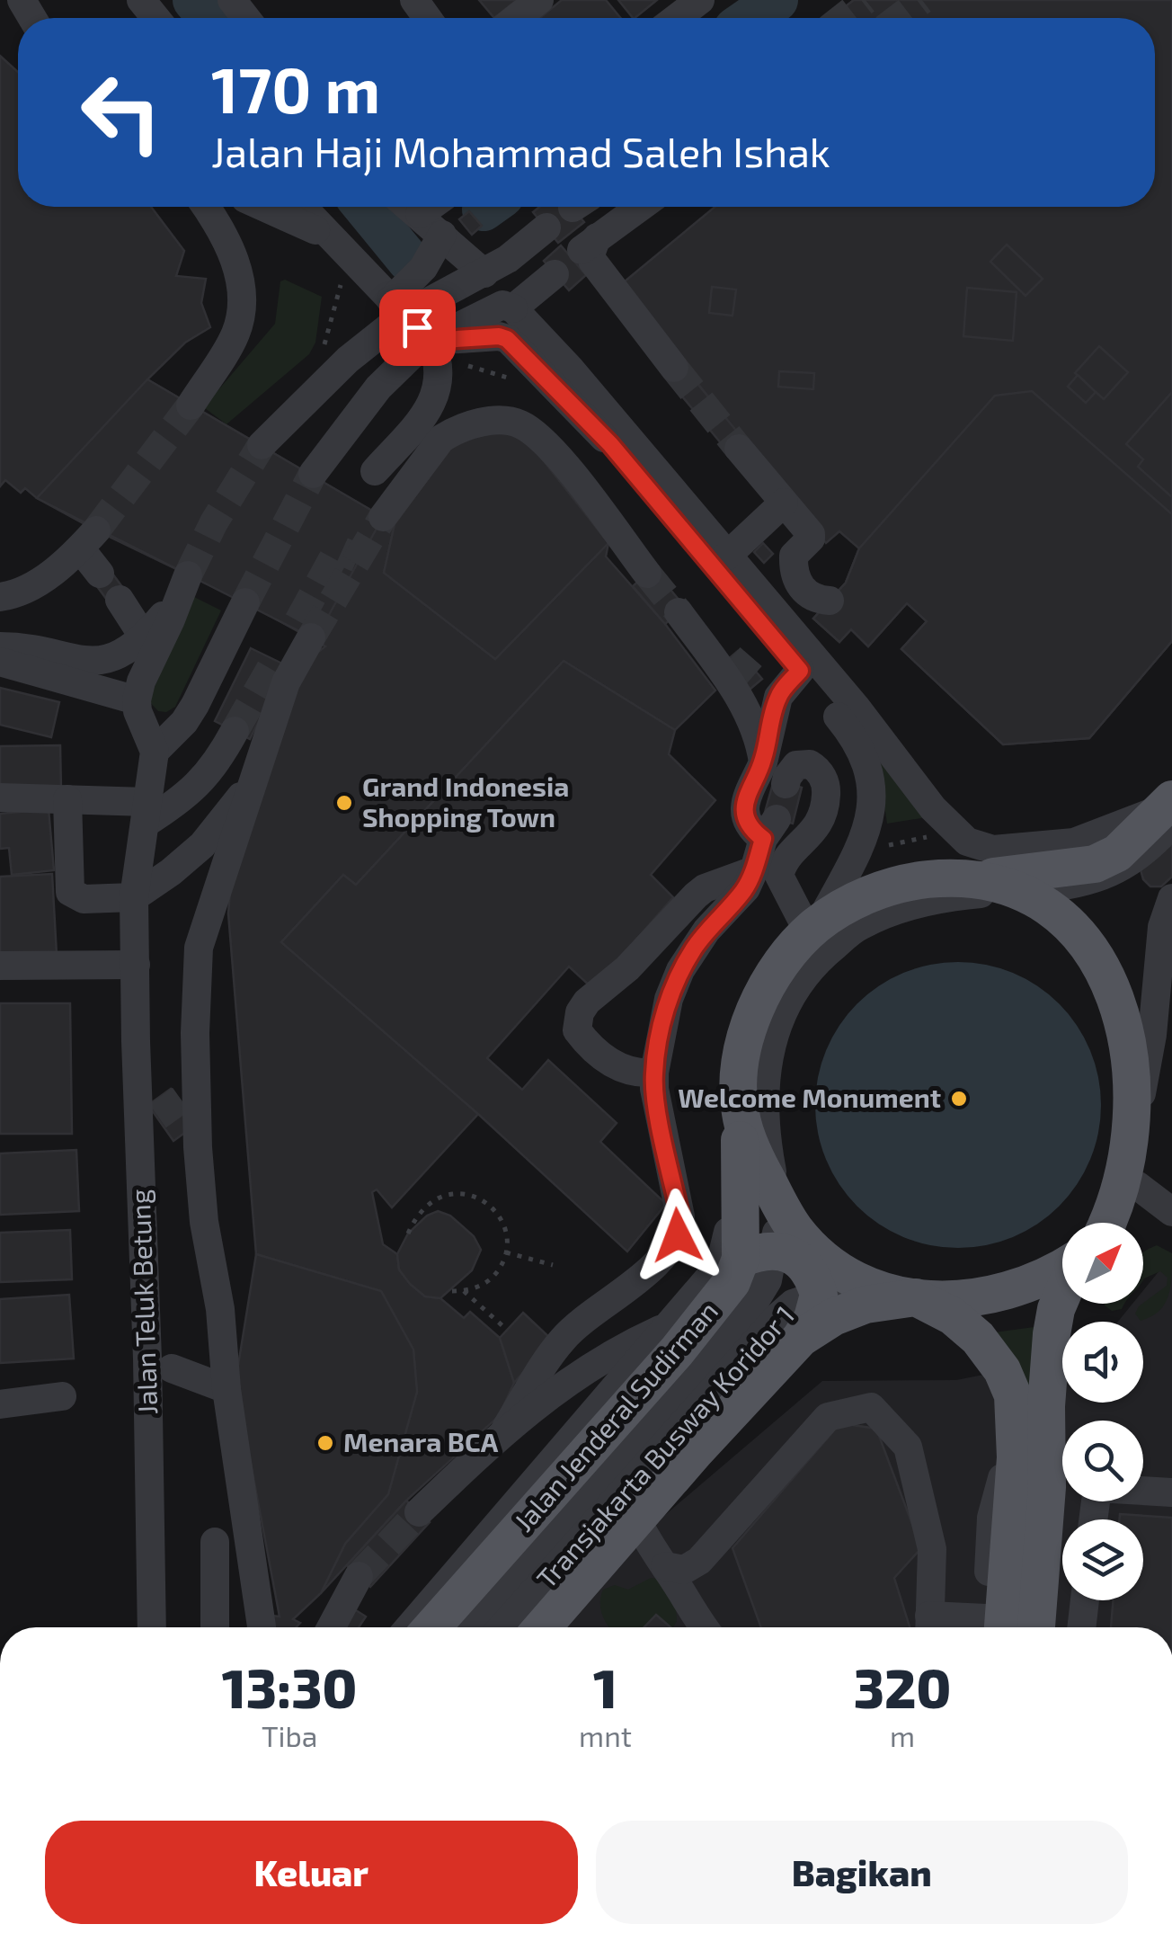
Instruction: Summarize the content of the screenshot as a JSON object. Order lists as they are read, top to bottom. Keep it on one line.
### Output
{"streets":{"main road":["Jalan Jenderal Sudirman"],"street":["Jalan Teluk Betung","Transjakarta Busway Koridor 1"]},"crossings":[["Jalan Jenderal Sudirman","Transjakarta Busway Koridor 1"]],"places":["Grand Indonesia Shopping Town","Welcome Monument","Menara BCA"],"north":"top right","page":{"turn":["170 m","Jalan Haji Mohammad Saleh Ishak"],"eta":["13:30","Tiba","1","mnt","320","m"],"buttons":["Keluar","Bagikan"]}}
